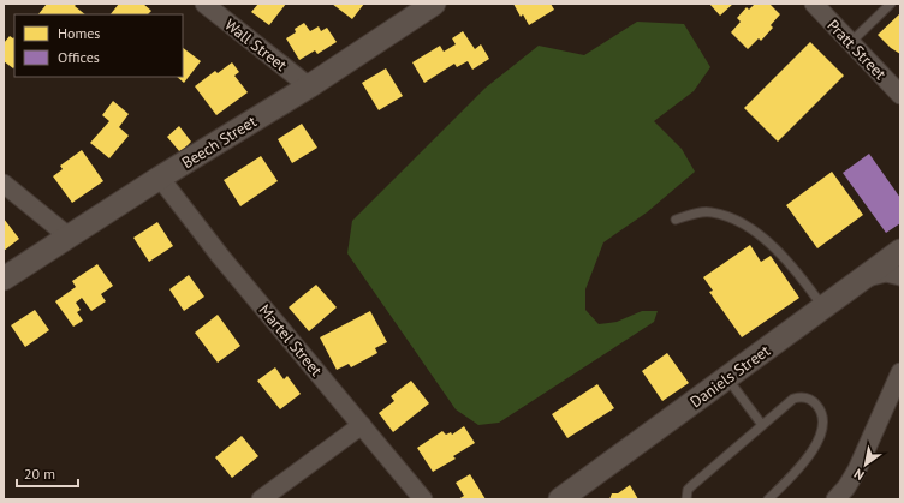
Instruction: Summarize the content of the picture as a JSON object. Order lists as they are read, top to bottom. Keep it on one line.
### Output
{"streets":{"street":["Wall Street","Pratt Street","Beech Street","Martel Street","Daniels Street"]},"crossings":[["Wall Street","Beech Street"],["Beech Street","Martel Street"]],"legend":["Homes","Offices"],"scale_bar":"20 m","north":"bottom left"}
